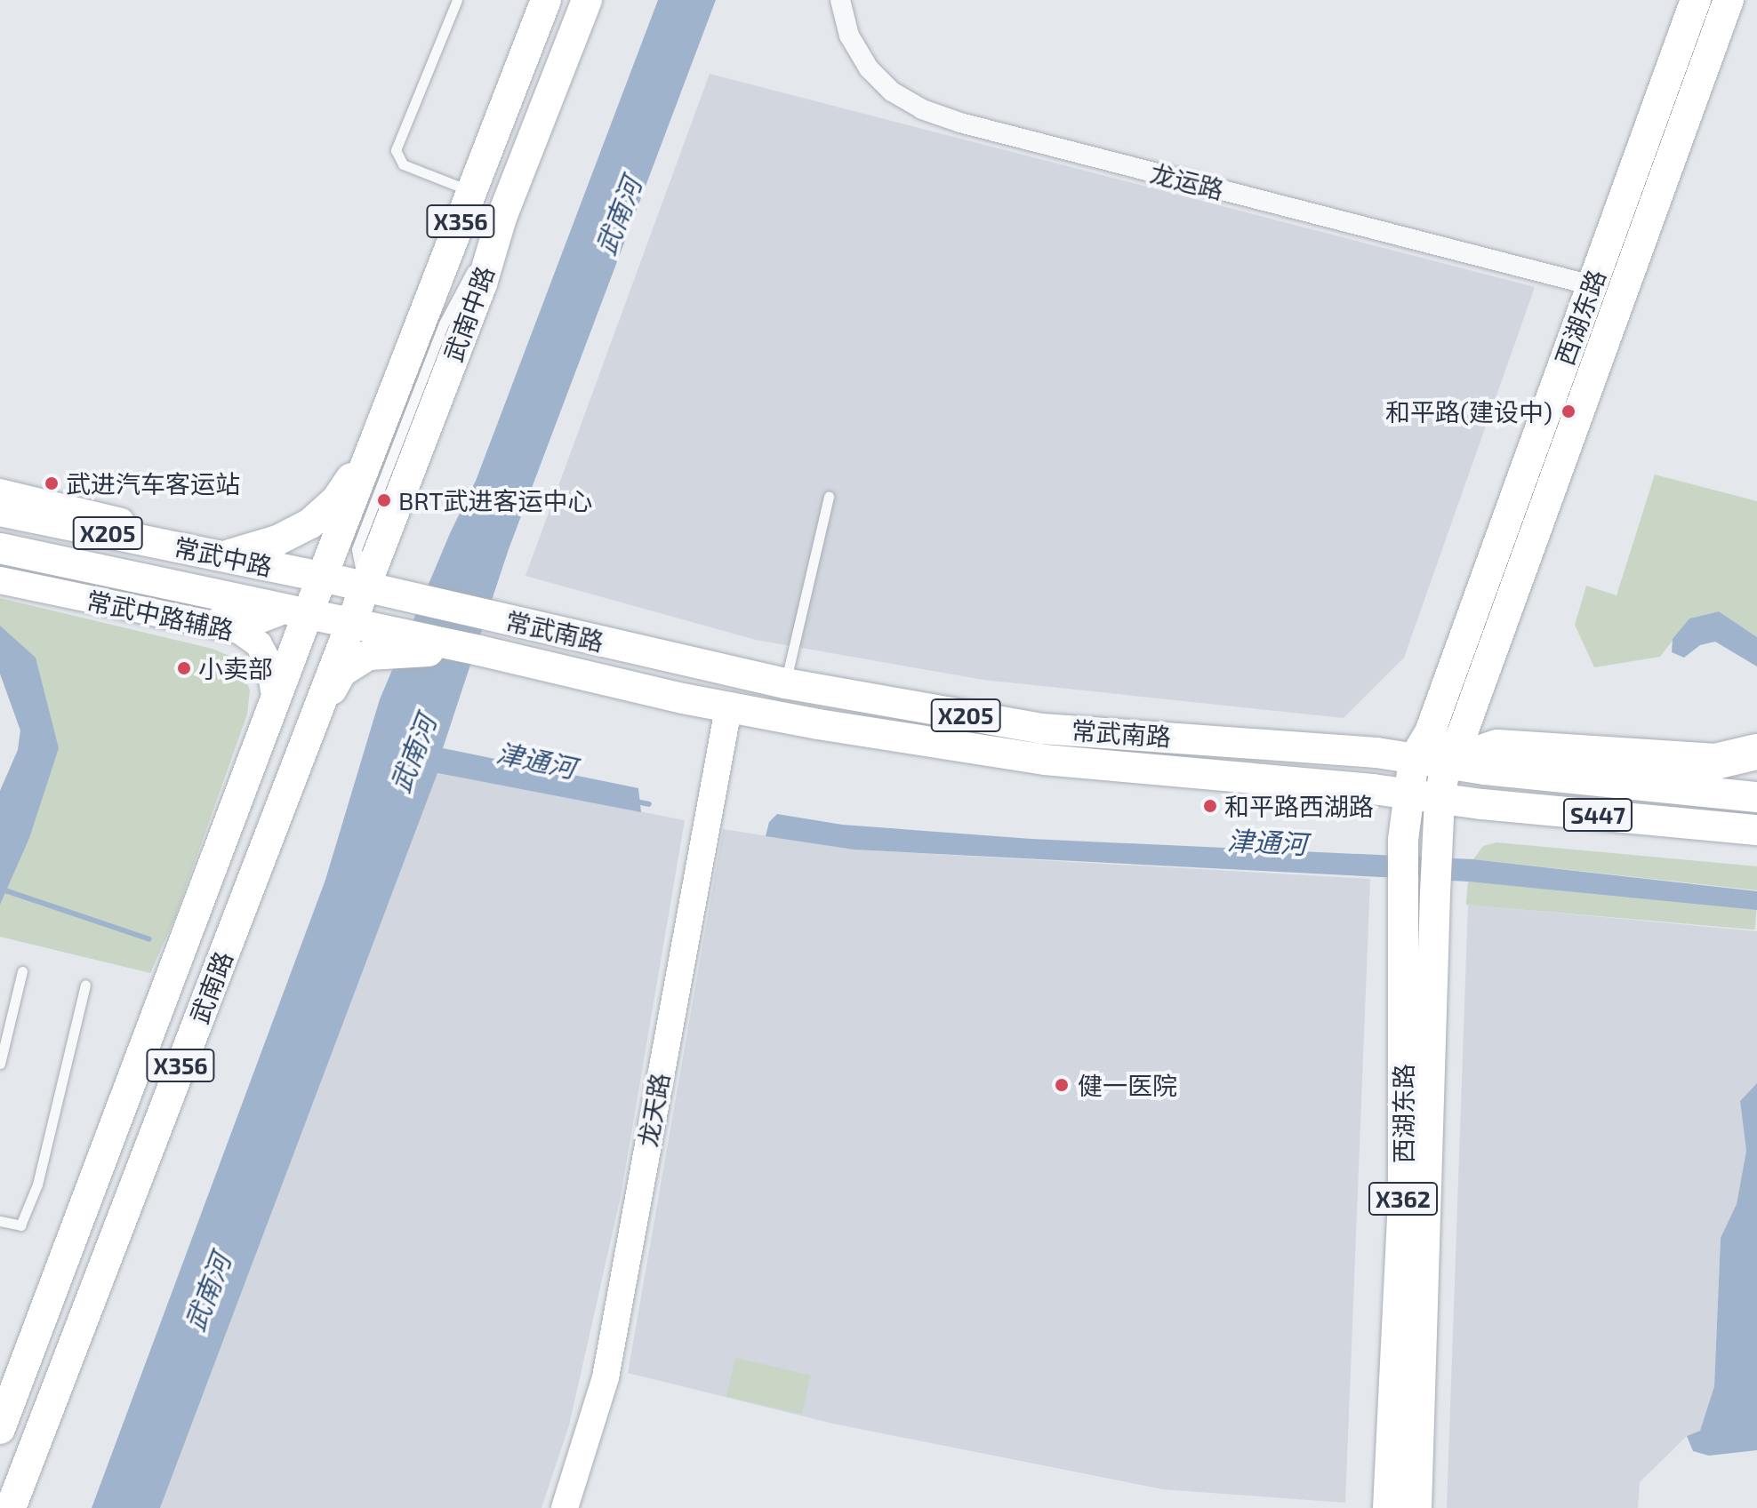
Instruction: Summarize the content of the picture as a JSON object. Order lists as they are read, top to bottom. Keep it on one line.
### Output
{"streets":{"main road":["X356","武南中路","西湖东路","X205","常武中路","常武南路","S447","武南路","X362"],"street":["龙运路","常武中路辅路","龙天路"]},"crossings":[["龙运路","西湖东路"],["武南中路","X205"],["武南中路","常武中路"],["武南中路","武南路"],["西湖东路","X205"],["西湖东路","常武南路"],["西湖东路","S447"],["西湖东路","X362"],["X205","常武中路"],["X205","常武南路"],["X205","S447"],["X205","武南路"],["X205","X362"],["常武中路","武南路"],["常武中路辅路","武南路"],["常武南路","龙天路"],["常武南路","X362"],["S447","X362"]],"water":["武南河","津通河"],"places":["和平路(建设中)","武进汽车客运站","BRT武进客运中心","小卖部","和平路西湖路","健一医院"]}
